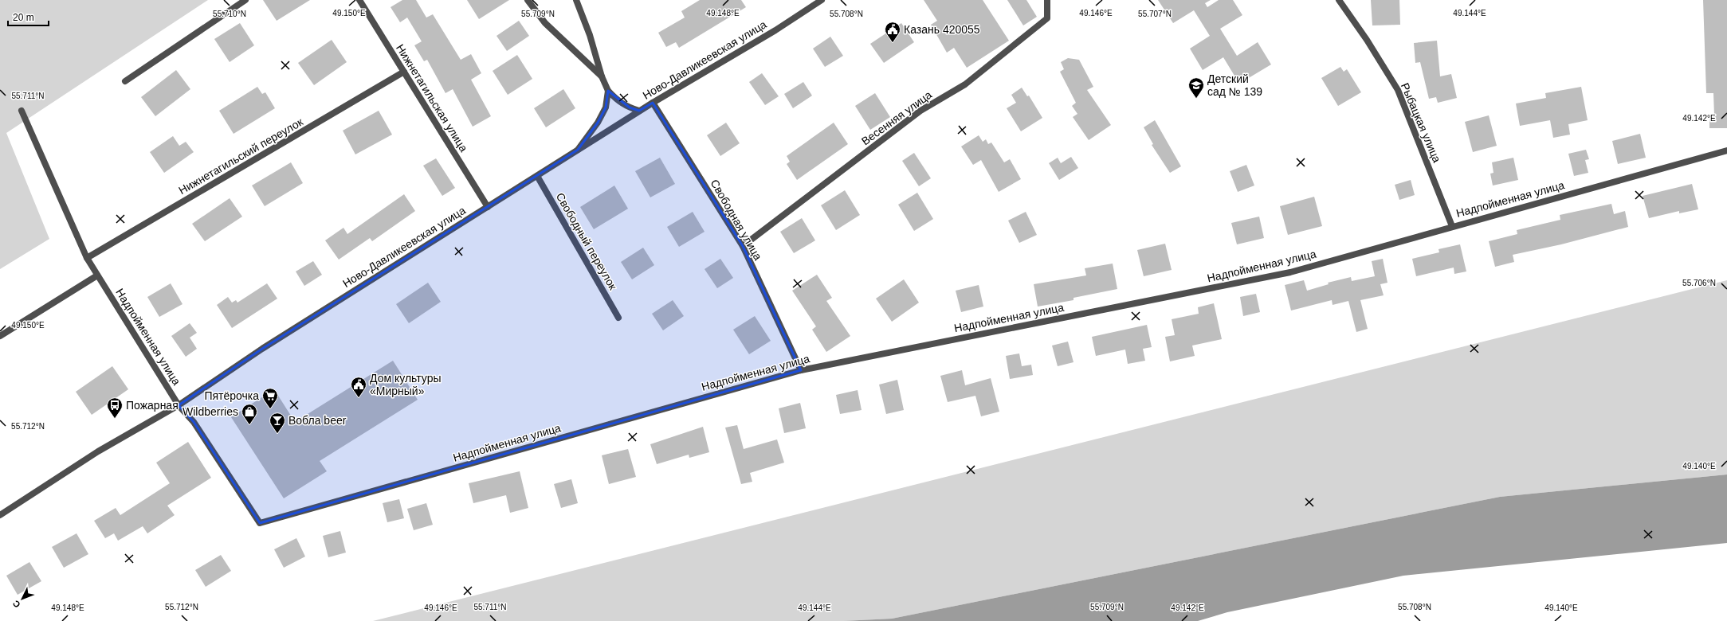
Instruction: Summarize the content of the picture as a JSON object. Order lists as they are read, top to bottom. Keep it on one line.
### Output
{"streets":{"street":["Ново-Давликеевская улица","Нижнетагильская улица","Весенняя улица","Рыбацкая улица","Нижнетагильский переулок","Надпойменная улица","Свободная улица","Свободный переулок"]},"crossings":[["Ново-Давликеевская улица","Нижнетагильская улица"],["Ново-Давликеевская улица","Надпойменная улица"],["Ново-Давликеевская улица","Свободная улица"],["Ново-Давликеевская улица","Свободный переулок"],["Нижнетагильская улица","Нижнетагильский переулок"],["Весенняя улица","Свободная улица"],["Рыбацкая улица","Надпойменная улица"],["Нижнетагильский переулок","Надпойменная улица"],["Надпойменная улица","Свободная улица"]],"places":{"public building":["Казань 420055","Дом культуры «Мирный»"],"school or university":["Детский сад № 139"],"supermarket":["Пятёрочка"],"bus stop":["Пожарная"],"shop":["Wildberries"],"bar":["Вобла beer"]},"scale_bar":"20 m","north":"bottom left","coordinates":["49.150°E","49.148°E","49.146°E","49.144°E","55.710°N","55.709°N","55.708°N","55.707°N","55.711°N","49.142°E","55.706°N","55.712°N","49.140°E"]}
